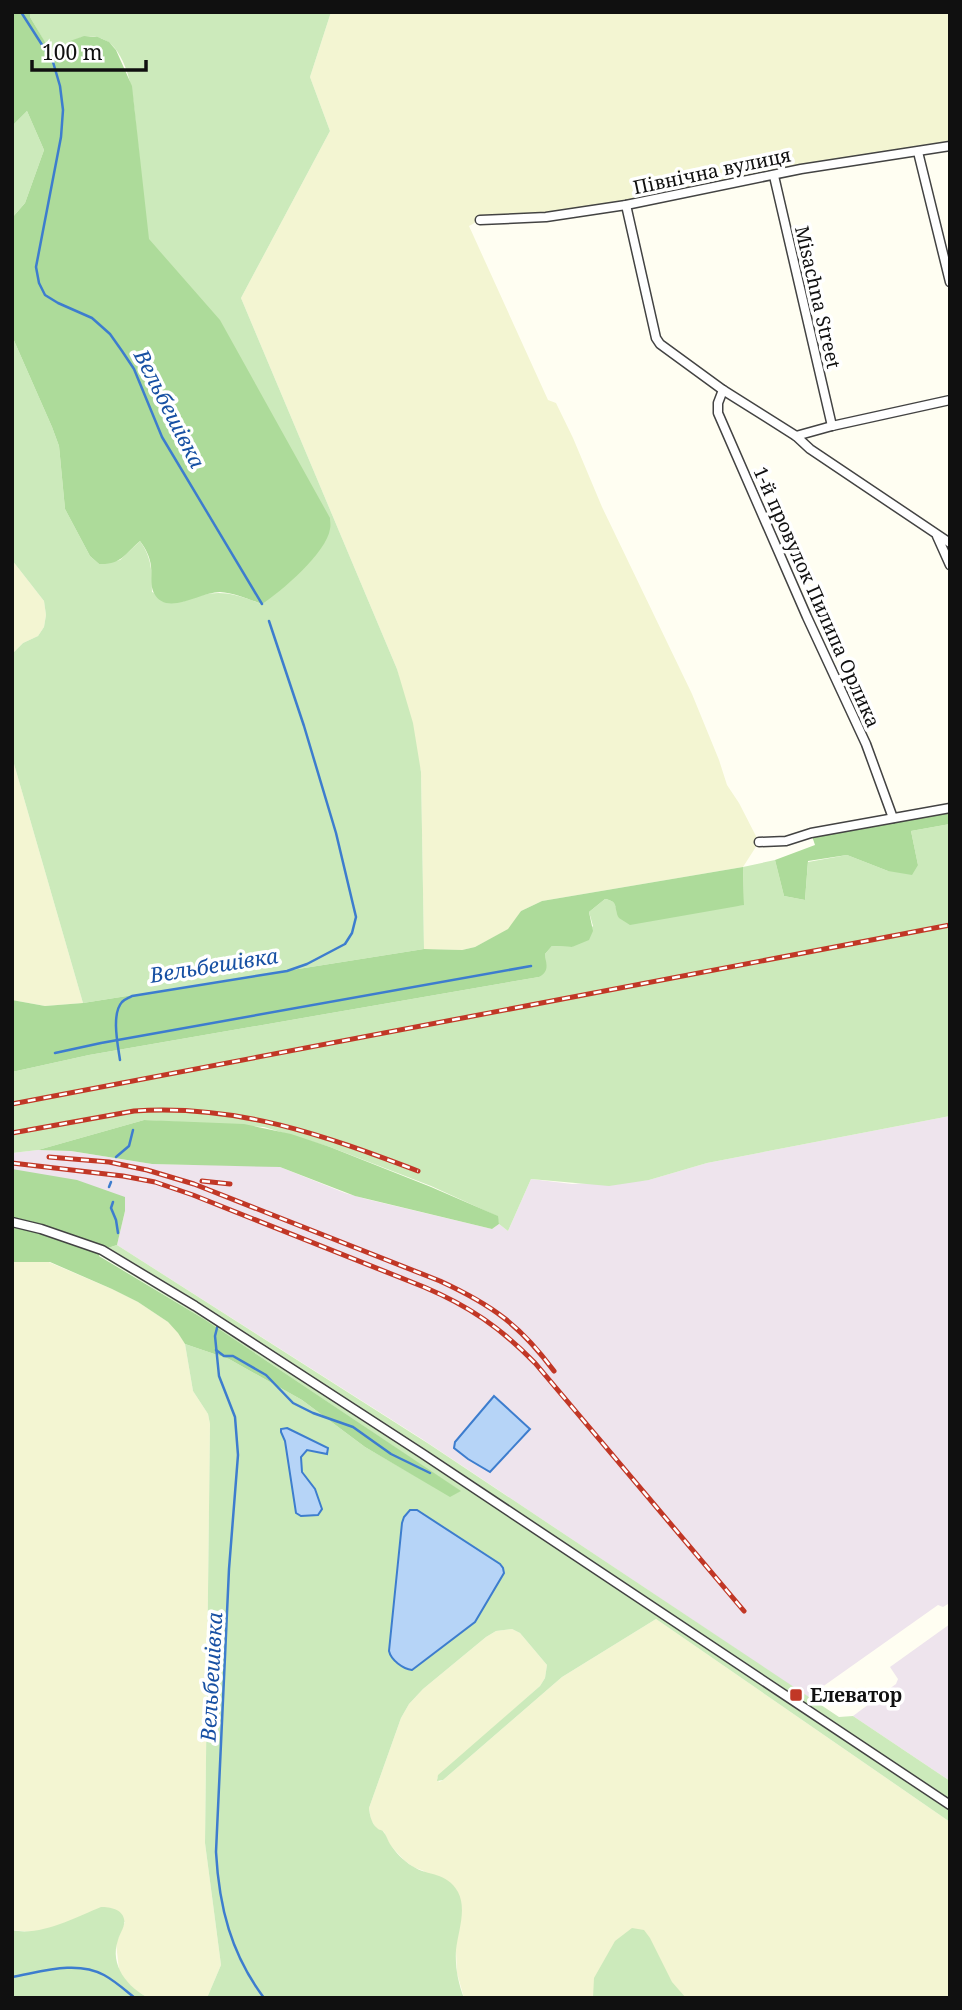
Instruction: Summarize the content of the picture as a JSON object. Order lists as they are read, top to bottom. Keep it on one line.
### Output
{"streets":{"street":["Північна вулиця","Misachna Street","1-й провулок Пилипа Орлика"]},"crossings":[["Північна вулиця","Misachna Street"]],"water":["Вельбешівка"],"places":{"transit":["Елеватор"]},"scale_bar":"100 m"}
